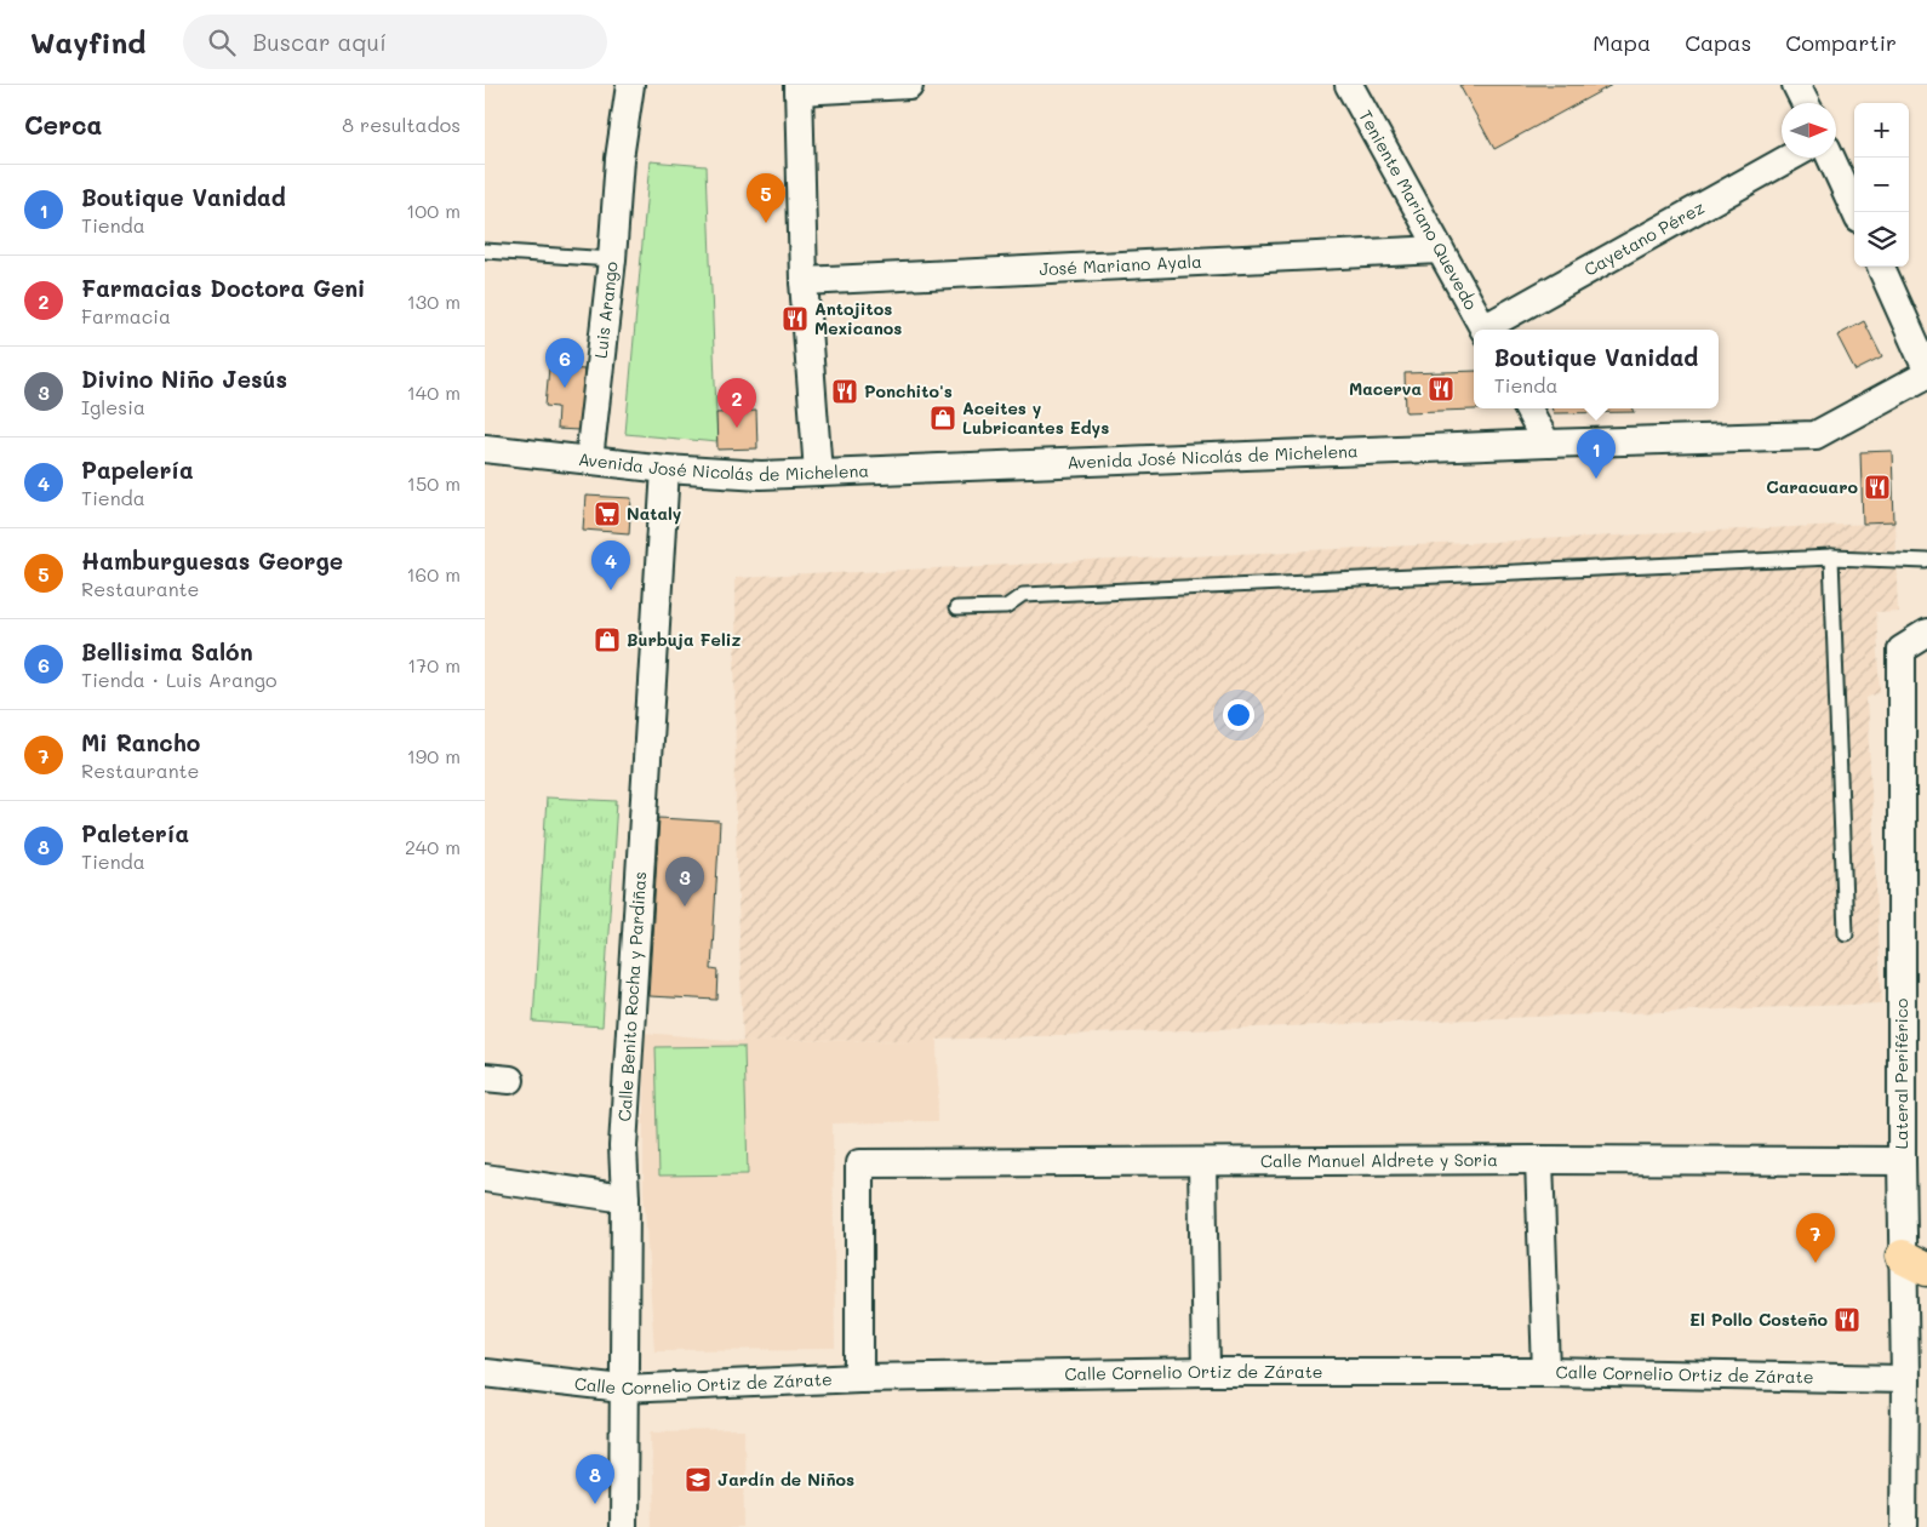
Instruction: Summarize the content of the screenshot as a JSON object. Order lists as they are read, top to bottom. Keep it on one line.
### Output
{"streets":{"street":["Teniente Mariano Quevedo","Cayetano Pérez","José Mariano Ayala","Luis Arango","Avenida José Nicolás de Michelena","Calle Benito Rocha y Pardiñas","Lateral Periférico","Calle Manuel Aldrete y Soria","Calle Cornelio Ortiz de Zárate"]},"crossings":[["Teniente Mariano Quevedo","José Mariano Ayala"],["Luis Arango","Avenida José Nicolás de Michelena"],["Avenida José Nicolás de Michelena","Calle Benito Rocha y Pardiñas"],["Calle Benito Rocha y Pardiñas","Calle Cornelio Ortiz de Zárate"],["Lateral Periférico","Calle Manuel Aldrete y Soria"],["Lateral Periférico","Calle Cornelio Ortiz de Zárate"],["Calle Manuel Aldrete y Soria","Calle Cornelio Ortiz de Zárate"]],"places":{"restaurant":["Antojitos Mexicanos","Macerva","Ponchito's","Caracuaro","El Pollo Costeño"],"shop":["Aceites y Lubricantes Edys","Burbuja Feliz"],"supermarket":["Nataly"],"school or university":["Jardín de Niños"]},"north":"right","page":{"header":"Wayfind","search":"Buscar aquí","nav":["Mapa","Capas","Compartir"],"heading":["Cerca","8 resultados"],"map_buttons":["+","−"],"list":[{"mark":"1","name":"Boutique Vanidad","note":"Tienda","value":"100 m"},{"mark":"2","name":"Farmacias Doctora Geni","note":"Farmacia","value":"130 m"},{"mark":"3","name":"Divino Niño Jesús","note":"Iglesia","value":"140 m"},{"mark":"4","name":"Papelería","note":"Tienda","value":"150 m"},{"mark":"5","name":"Hamburguesas George","note":"Restaurante","value":"160 m"},{"mark":"6","name":"Bellisima Salón","note":"Tienda · Luis Arango","value":"170 m"},{"mark":"7","name":"Mi Rancho","note":"Restaurante","value":"190 m"},{"mark":"8","name":"Paletería","note":"Tienda","value":"240 m"}],"pins":["5","6","2","1","4","3","7","8"],"popup":["Boutique Vanidad","Tienda"]}}
